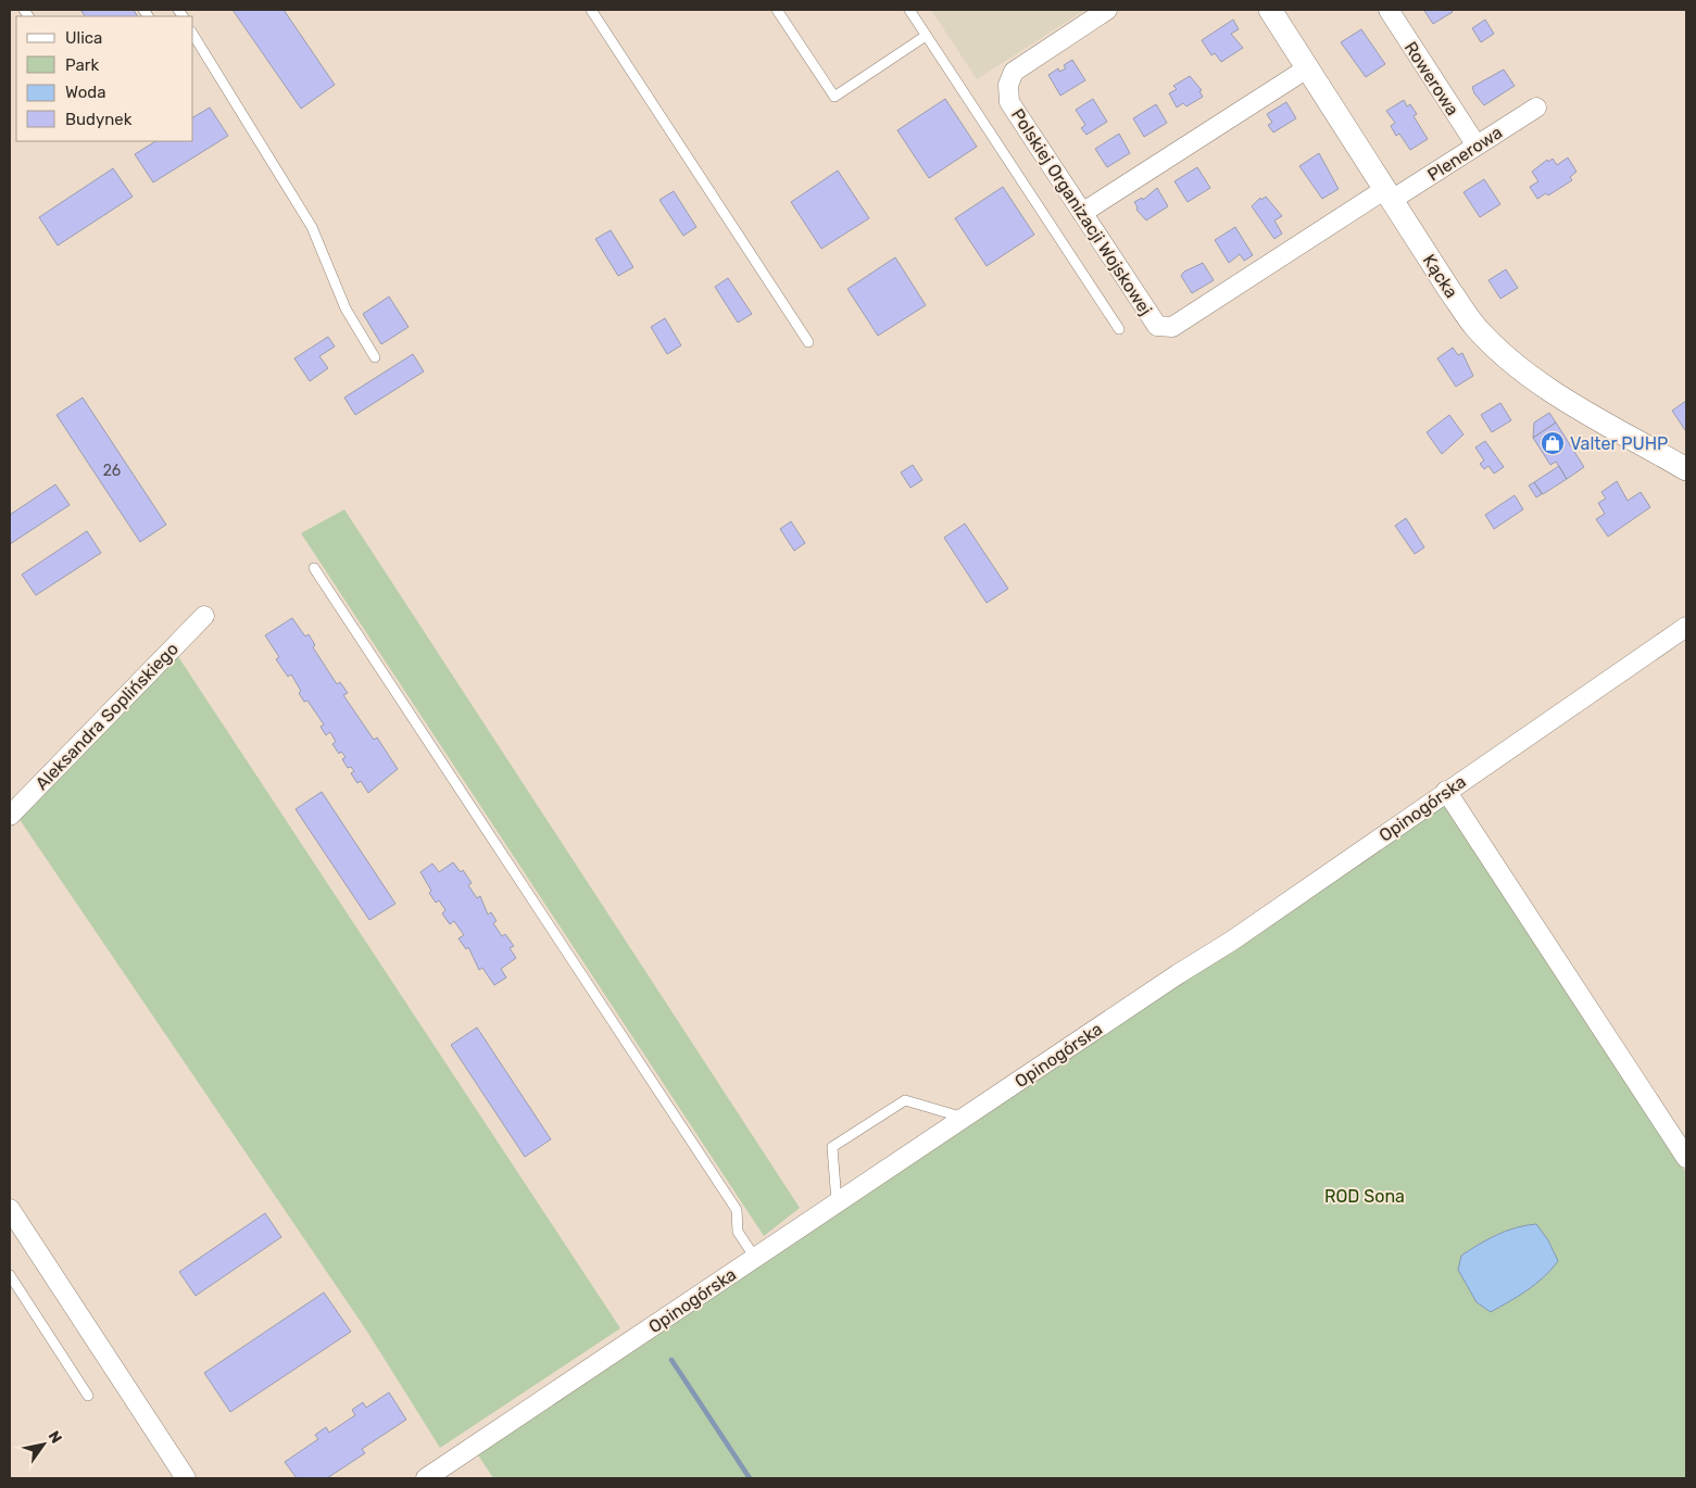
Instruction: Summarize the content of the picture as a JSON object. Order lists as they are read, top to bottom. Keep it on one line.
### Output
{"streets":{"street":["Rowerowa","Plenerowa","Polskiej Organizacji Wojskowej","Kącka","Aleksandra Soplińskiego","Opinogórska"]},"crossings":[["Rowerowa","Plenerowa"],["Plenerowa","Polskiej Organizacji Wojskowej"],["Plenerowa","Kącka"],["Polskiej Organizacji Wojskowej","Kącka"]],"parks":["ROD Sona"],"places":{"shop":["Valter PUHP"]},"house_numbers":["26"],"legend":["Ulica","Park","Woda","Budynek"],"north":"top right"}
